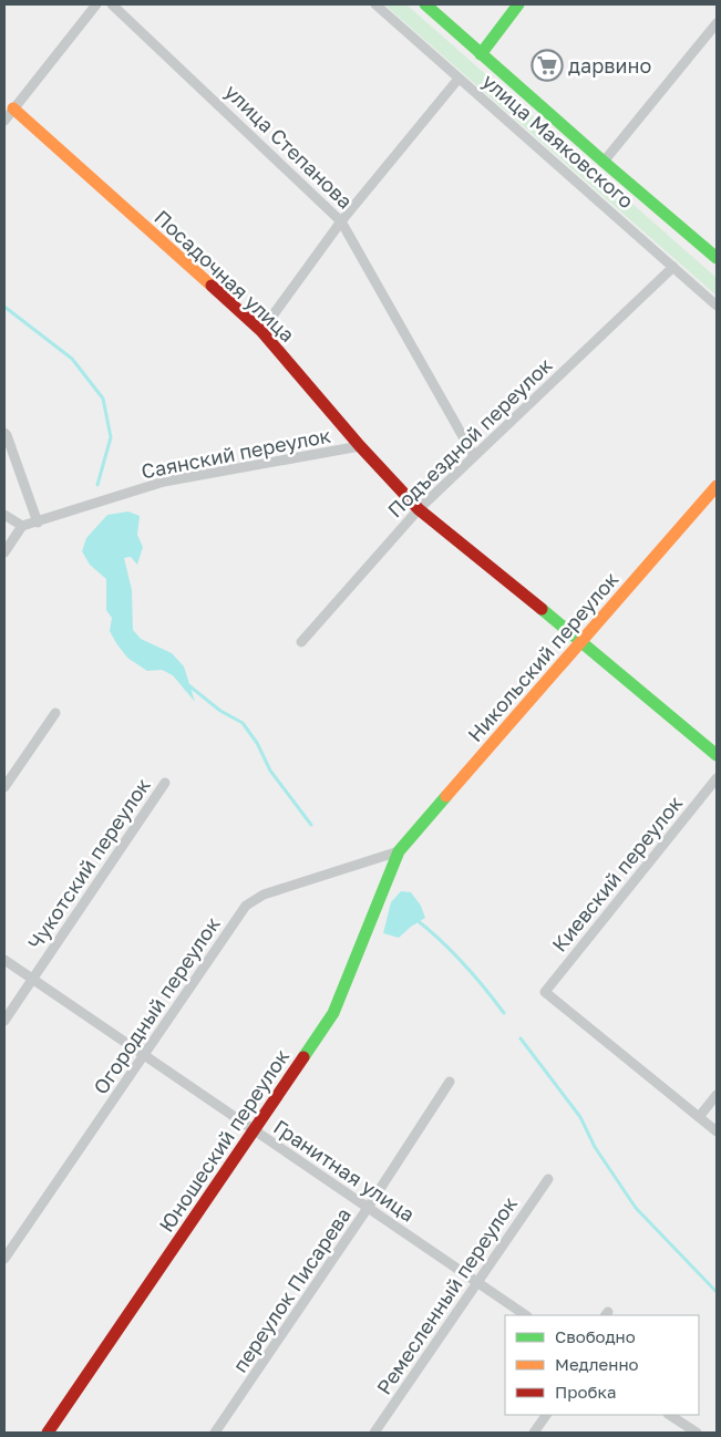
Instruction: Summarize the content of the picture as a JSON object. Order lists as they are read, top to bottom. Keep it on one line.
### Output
{"streets":{"street":["улица Маяковского","улица Степанова","Посадочная улица","Подъездной переулок","Саянский переулок","Никольский переулок","Чукотский переулок","Киевский переулок","Огородный переулок","Юношеский переулок","Гранитная улица","переулок Писарева","Ремесленный переулок"]},"crossings":[["улица Маяковского","Подъездной переулок"],["улица Степанова","Подъездной переулок"],["Посадочная улица","Подъездной переулок"],["Посадочная улица","Саянский переулок"],["Никольский переулок","Огородный переулок"],["Никольский переулок","Юношеский переулок"],["Чукотский переулок","Гранитная улица"],["Огородный переулок","Юношеский переулок"],["Огородный переулок","Гранитная улица"],["Юношеский переулок","Гранитная улица"],["Гранитная улица","переулок Писарева"],["Гранитная улица","Ремесленный переулок"]],"places":{"supermarket":["дарвино"]},"legend":["Свободно","Медленно","Пробка"]}
